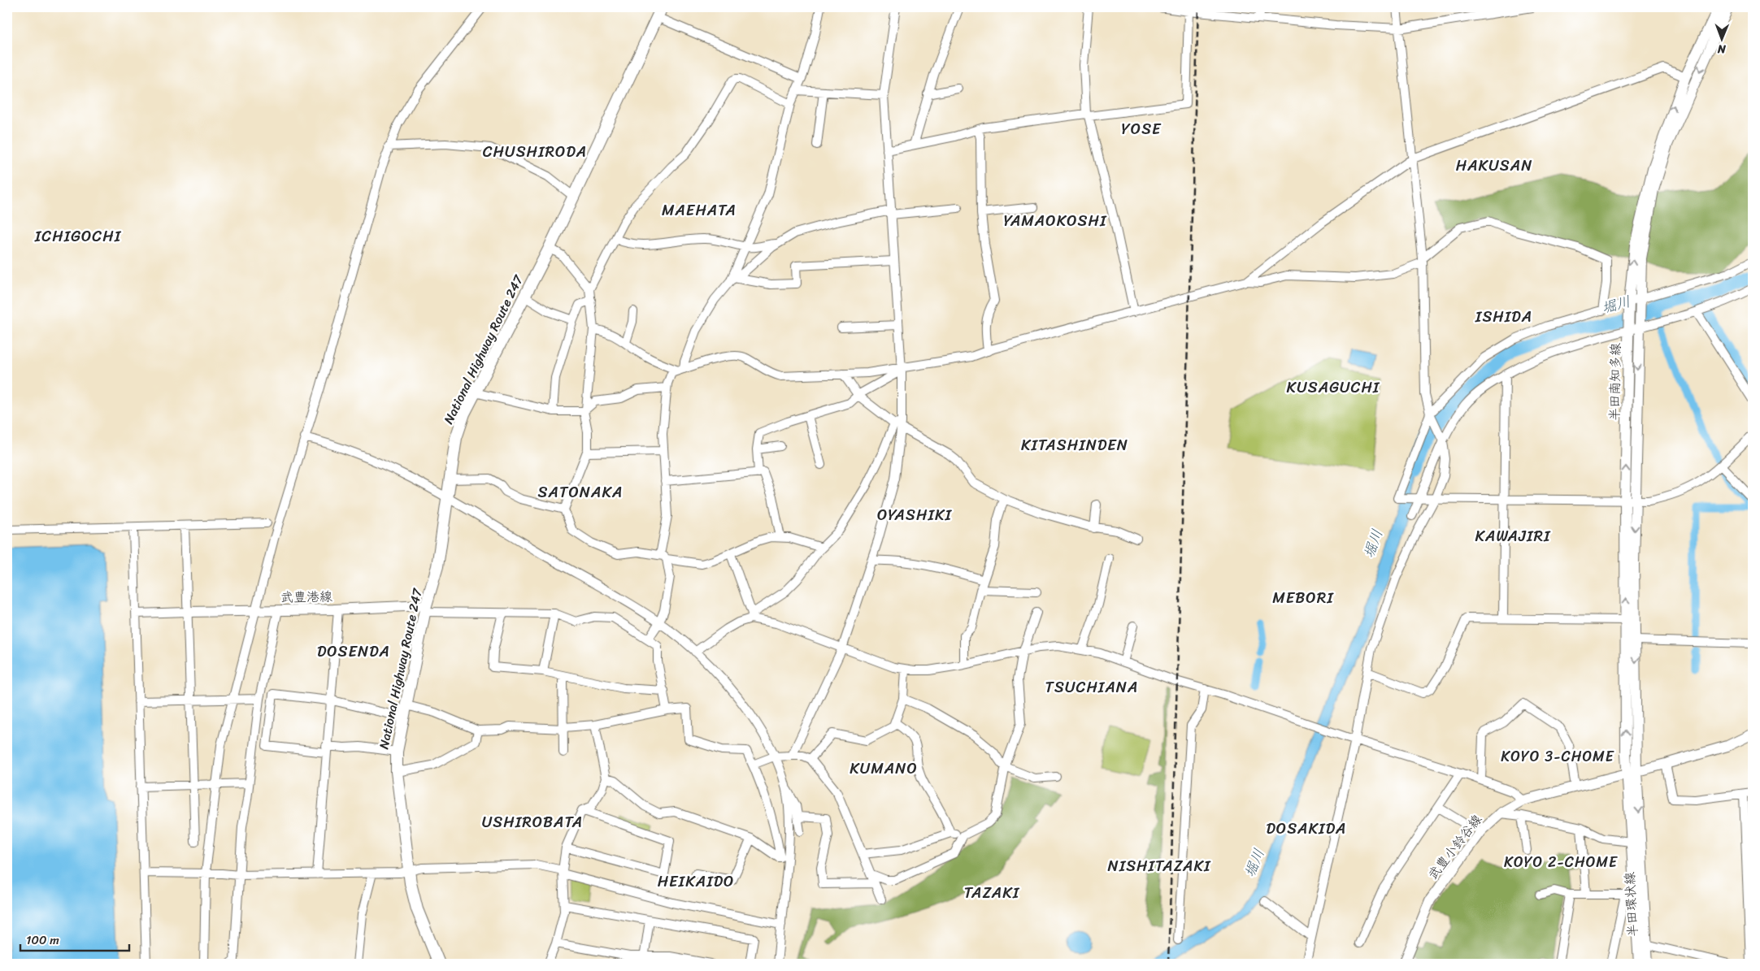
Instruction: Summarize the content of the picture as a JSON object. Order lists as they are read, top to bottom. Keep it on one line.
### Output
{"streets":{"highway":["National Highway Route 247"],"main road":["半田南知多線","武豊港線","武豊小鈴谷線","半田環状線"]},"crossings":[["National Highway Route 247","武豊港線"],["半田南知多線","武豊小鈴谷線"],["半田南知多線","半田環状線"],["武豊小鈴谷線","半田環状線"]],"districts":["YOSE","CHUSHIRODA","HAKUSAN","MAEHATA","YAMAOKOSHI","ICHIGOCHI","ISHIDA","KUSAGUCHI","KITASHINDEN","SATONAKA","OYASHIKI","KAWAJIRI","MEBORI","DOSENDA","TSUCHIANA","KOYO 3-CHOME","KUMANO","USHIROBATA","DOSAKIDA","KOYO 2-CHOME","NISHITAZAKI","HEIKAIDO","TAZAKI"],"water":["堀川"],"scale_bar":"100 m","north":"bottom"}
